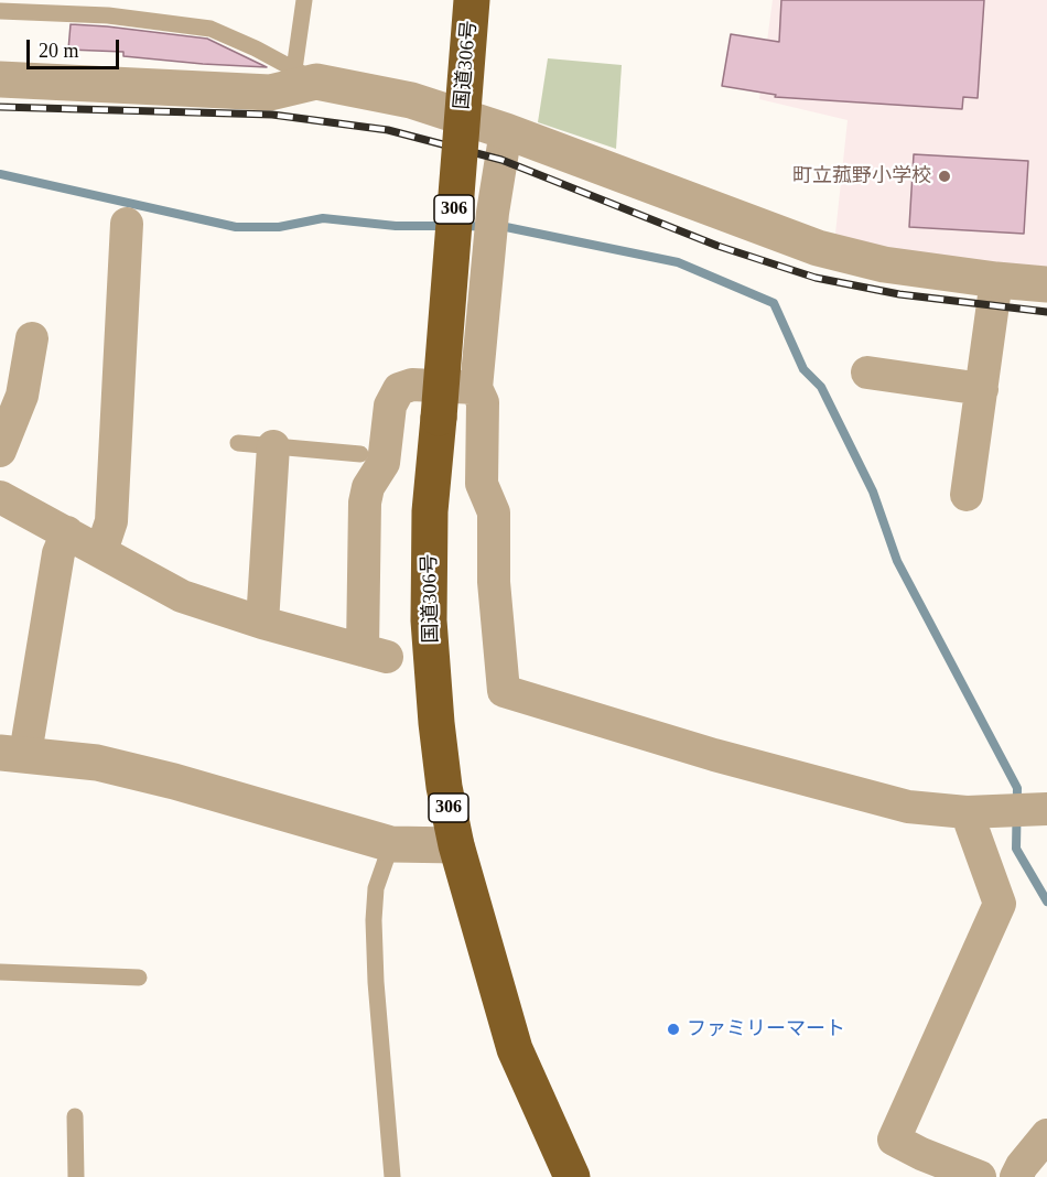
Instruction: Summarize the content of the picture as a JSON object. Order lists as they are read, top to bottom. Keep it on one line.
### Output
{"streets":{"highway":["国道306号","306"]},"places":["町立菰野小学校","ファミリーマート"],"scale_bar":"20 m"}
